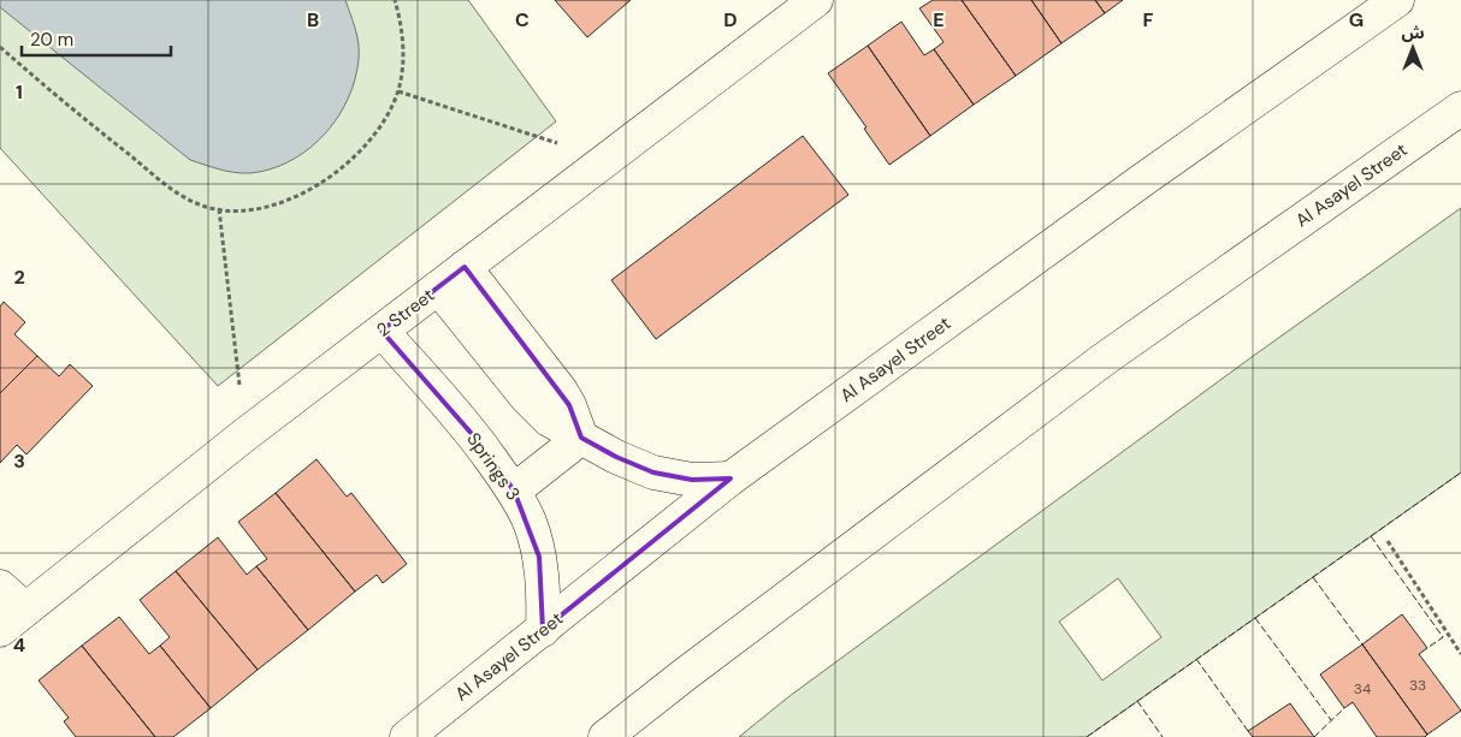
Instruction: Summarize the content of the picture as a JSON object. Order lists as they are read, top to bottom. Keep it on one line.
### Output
{"streets":{"main road":["Al Asayel Street","2 Street","Springs 3"]},"crossings":[["Al Asayel Street","Springs 3"],["2 Street","Springs 3"]],"house_numbers":["33","34"],"scale_bar":"20 m","north":"top","grid":{"columns":["B","C","D","E","F","G"],"rows":["1","2","3","4"]}}
